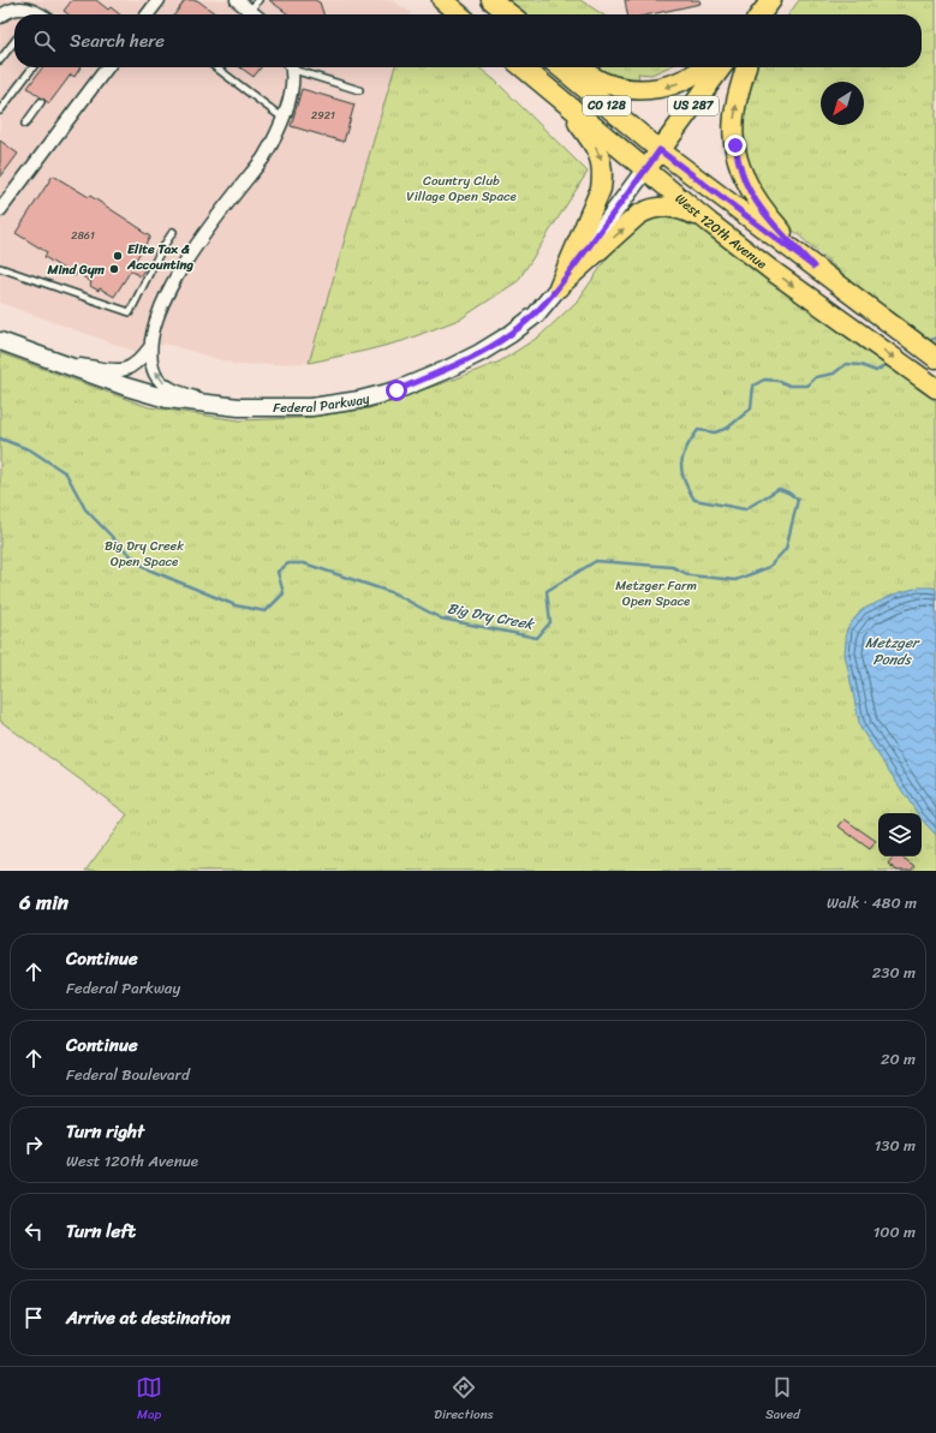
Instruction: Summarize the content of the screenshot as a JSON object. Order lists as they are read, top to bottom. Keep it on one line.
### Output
{"streets":{"main road":["CO 128","US 287","West 120th Avenue","Federal Parkway"]},"crossings":[["US 287","West 120th Avenue"],["US 287","Federal Parkway"],["West 120th Avenue","Federal Parkway"]],"water":["Big Dry Creek","Metzger Ponds"],"parks":["Country Club Village Open Space","Big Dry Creek Open Space","Metzger Farm Open Space"],"places":["Elite Tax & Accounting","Mind Gym"],"house_numbers":["2921","2861"],"north":"bottom left","page":{"search":"Search here","heading":["6 min","Walk · 480 m"],"list":[["Continue","Federal Parkway","230 m"],["Continue","Federal Boulevard","20 m"],["Turn right","West 120th Avenue","130 m"],["Turn left","100 m"],"Arrive at destination"],"nav":["Map","Directions","Saved"]}}
